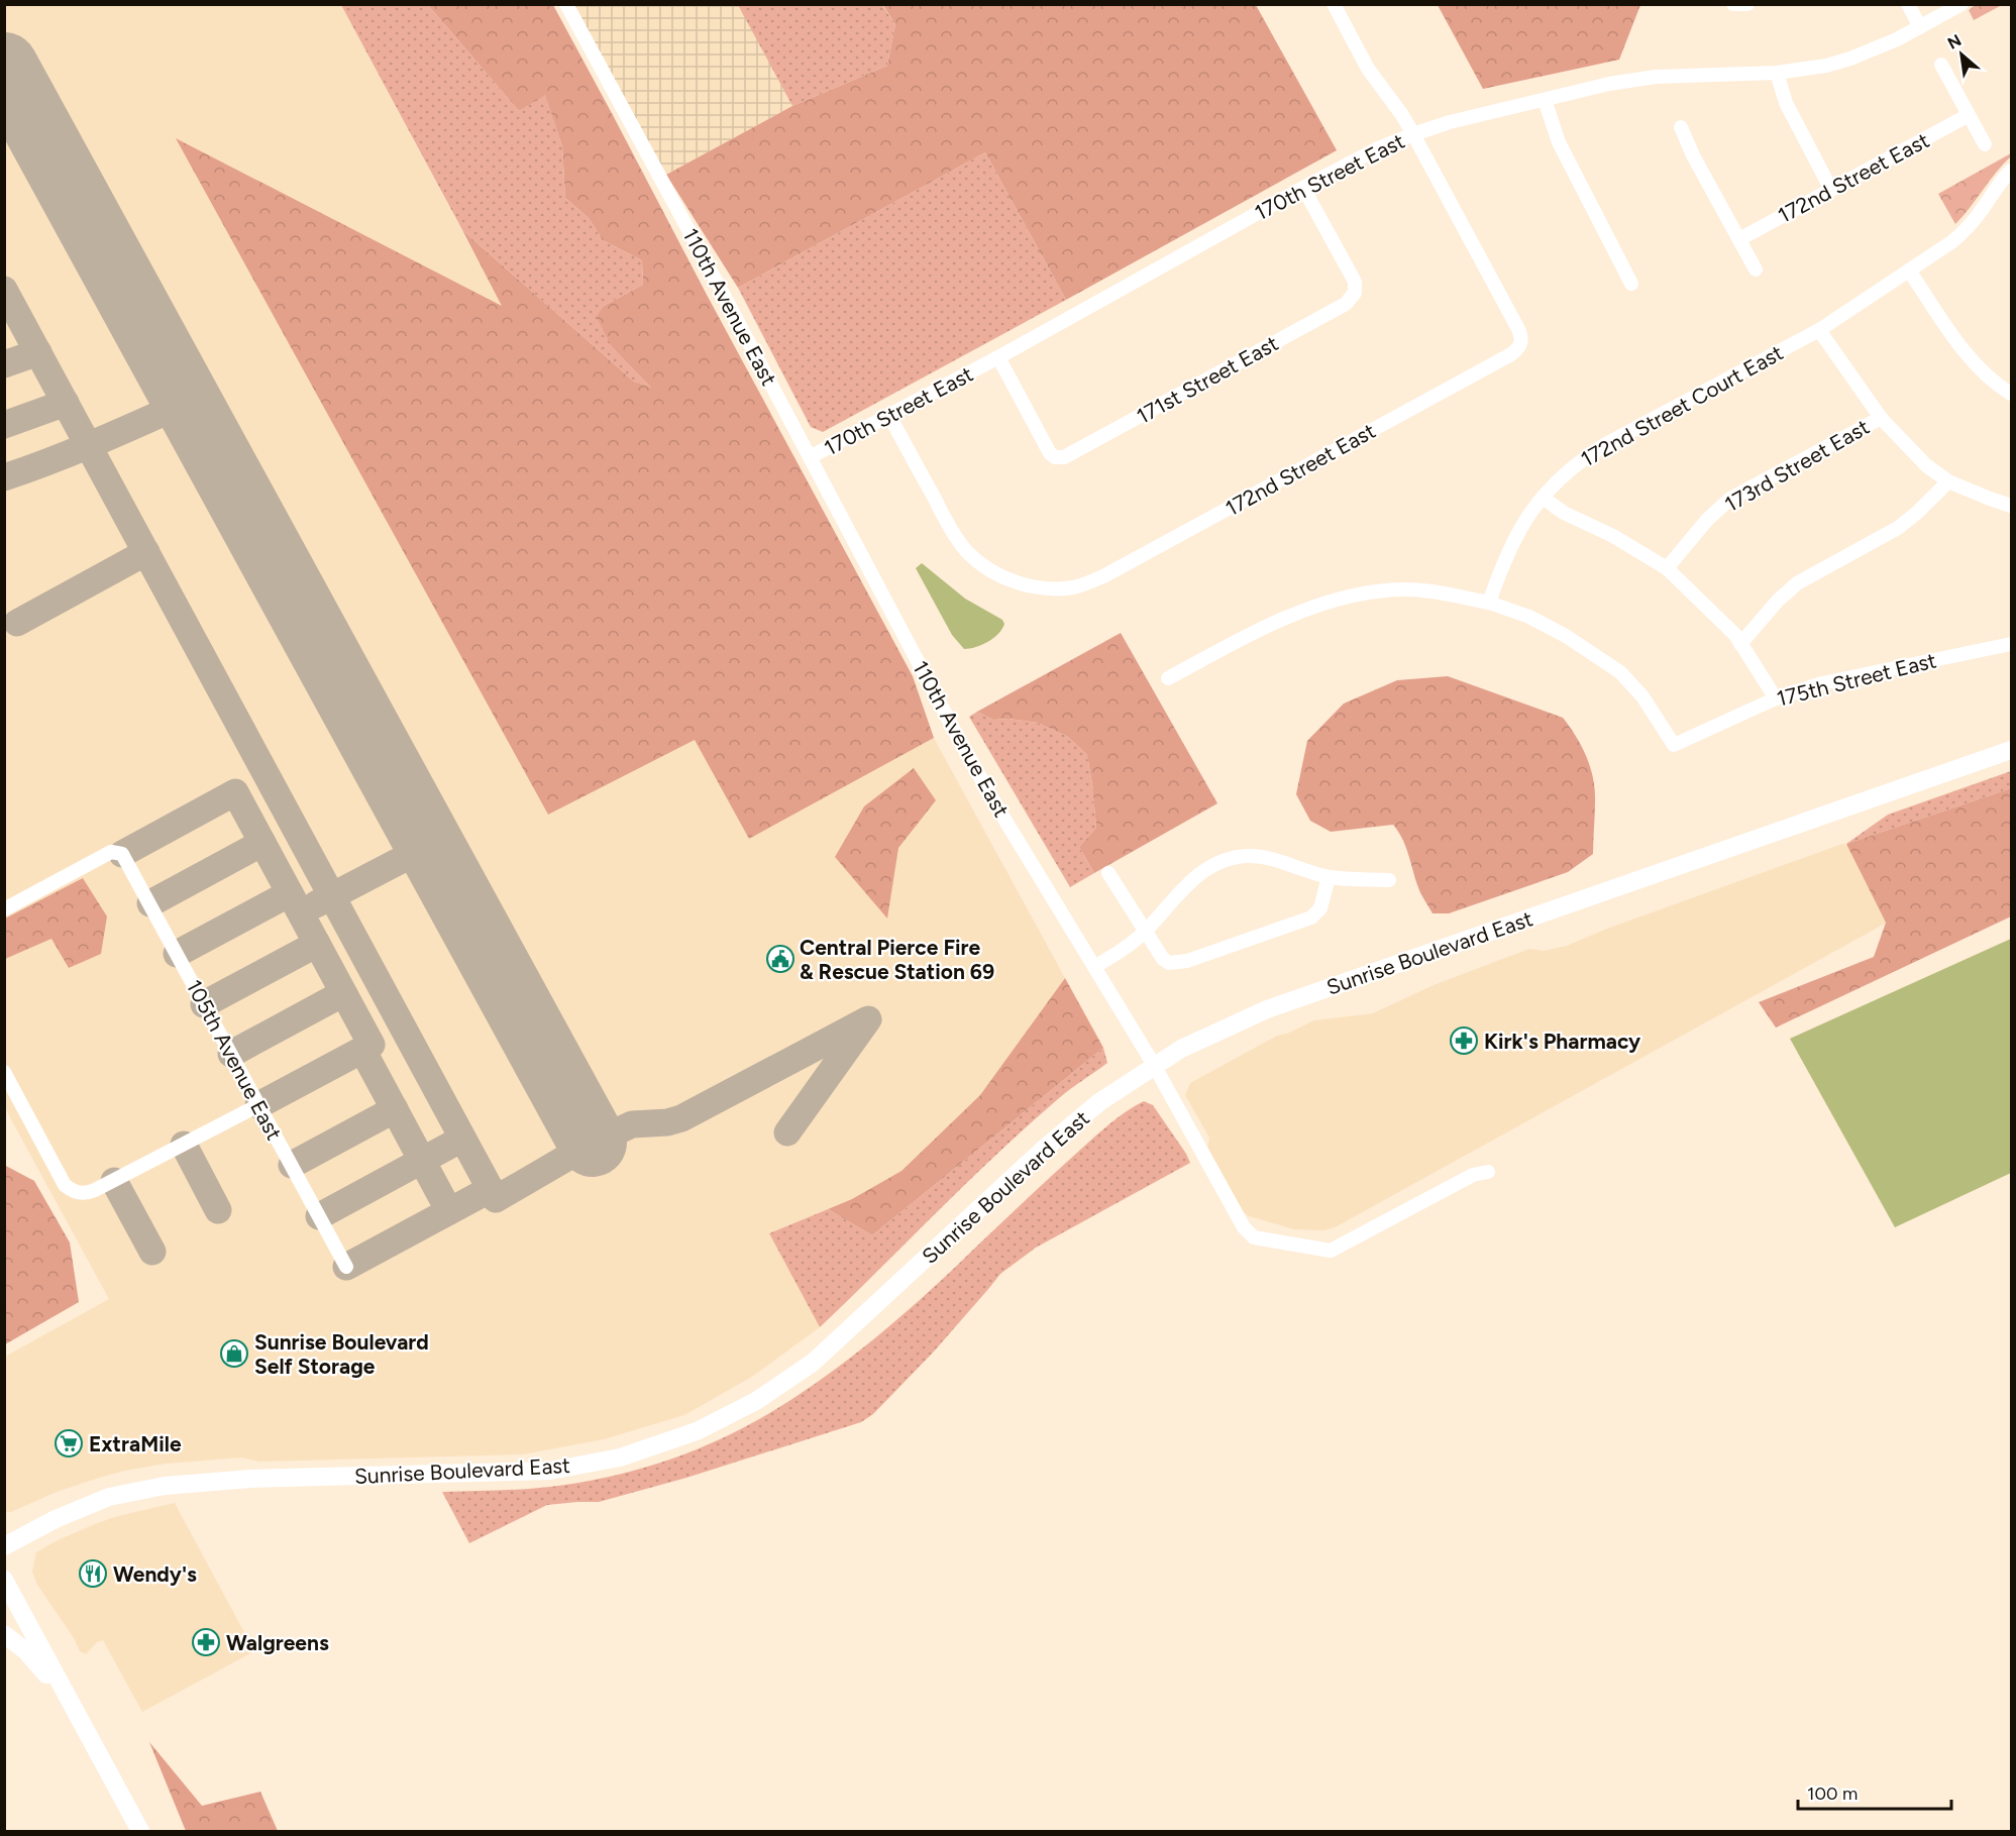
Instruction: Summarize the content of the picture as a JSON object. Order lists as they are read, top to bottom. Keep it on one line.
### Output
{"streets":{"main road":["Sunrise Boulevard East"],"street":["170th Street East","172nd Street East","110th Avenue East","171st Street East","172nd Street Court East","173rd Street East","175th Street East","105th Avenue East"]},"crossings":[["170th Street East","172nd Street East"],["170th Street East","110th Avenue East"],["170th Street East","171st Street East"],["110th Avenue East","Sunrise Boulevard East"],["172nd Street Court East","175th Street East"]],"places":{"public building":["Central Pierce Fire & Rescue Station 69"],"pharmacy":["Kirk's Pharmacy","Walgreens"],"shop":["Sunrise Boulevard Self Storage"],"supermarket":["ExtraMile"],"restaurant":["Wendy's"]},"scale_bar":"100 m","north":"top left"}
